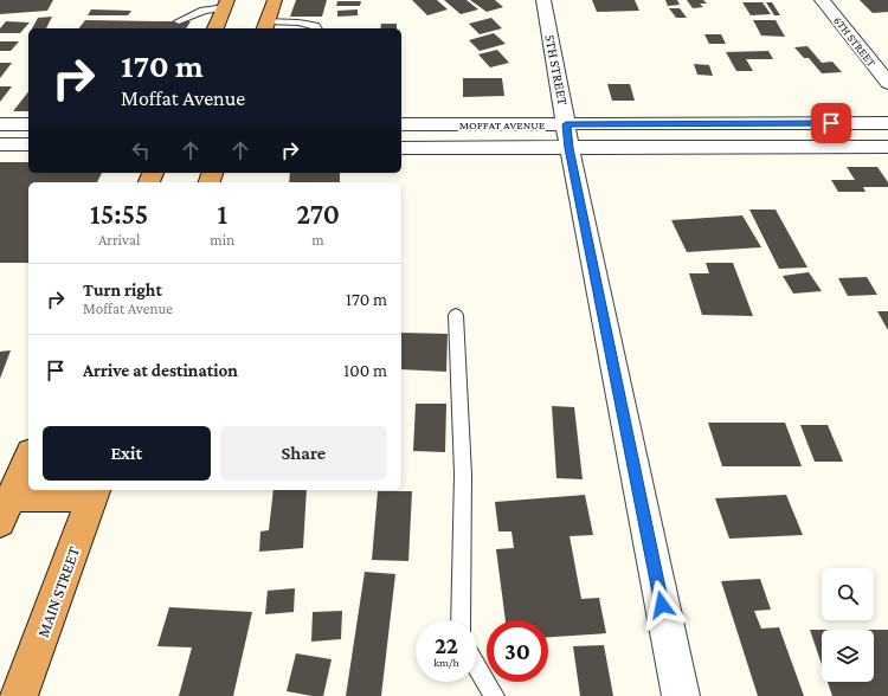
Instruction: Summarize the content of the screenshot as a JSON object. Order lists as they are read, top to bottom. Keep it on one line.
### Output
{"streets":{"highway":["MAIN STREET"],"street":["6TH STREET","5TH STREET","MOFFAT AVENUE"]},"crossings":[["5TH STREET","MOFFAT AVENUE"]],"page":{"turn":["170 m","Moffat Avenue"],"eta":["15:55","Arrival","1","min","270","m"],"list":[{"name":"Turn right","note":"Moffat Avenue","value":"170 m"},{"name":"Arrive at destination","value":"100 m"}],"buttons":["Exit","Share"],"speed":"22 km/h","limit":"30"}}
